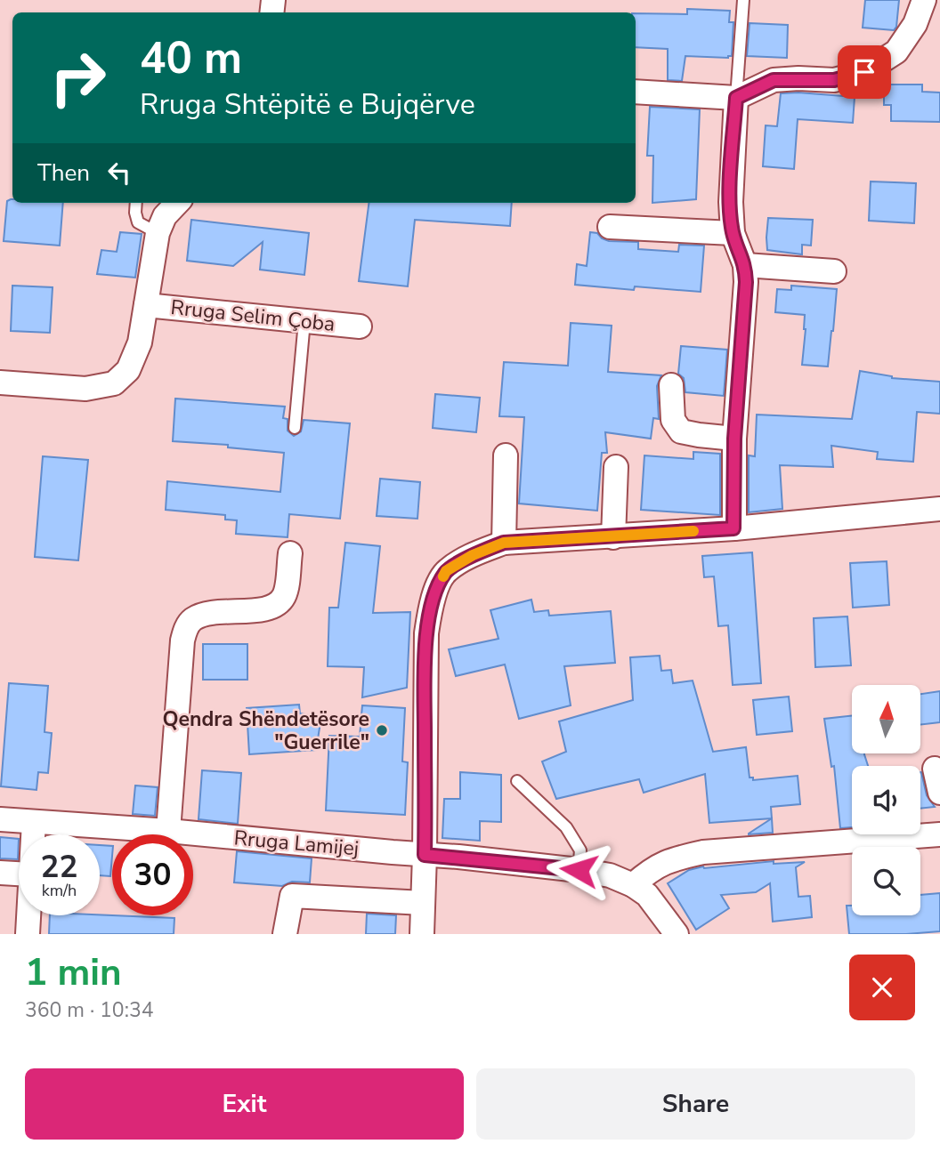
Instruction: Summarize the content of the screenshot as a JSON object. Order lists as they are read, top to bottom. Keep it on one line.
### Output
{"streets":{"street":["Rruga Selim Çoba","Rruga Lamijej"]},"places":["Qendra Shëndetësore \"Guerrile\""],"north":"top","page":{"turn":["40 m","Rruga Shtëpitë e Bujqërve"],"then":"Then","speed":"22 km/h","limit":"30","heading":["1 min","360 m · 10:34"],"buttons":["Exit","Share"]}}
